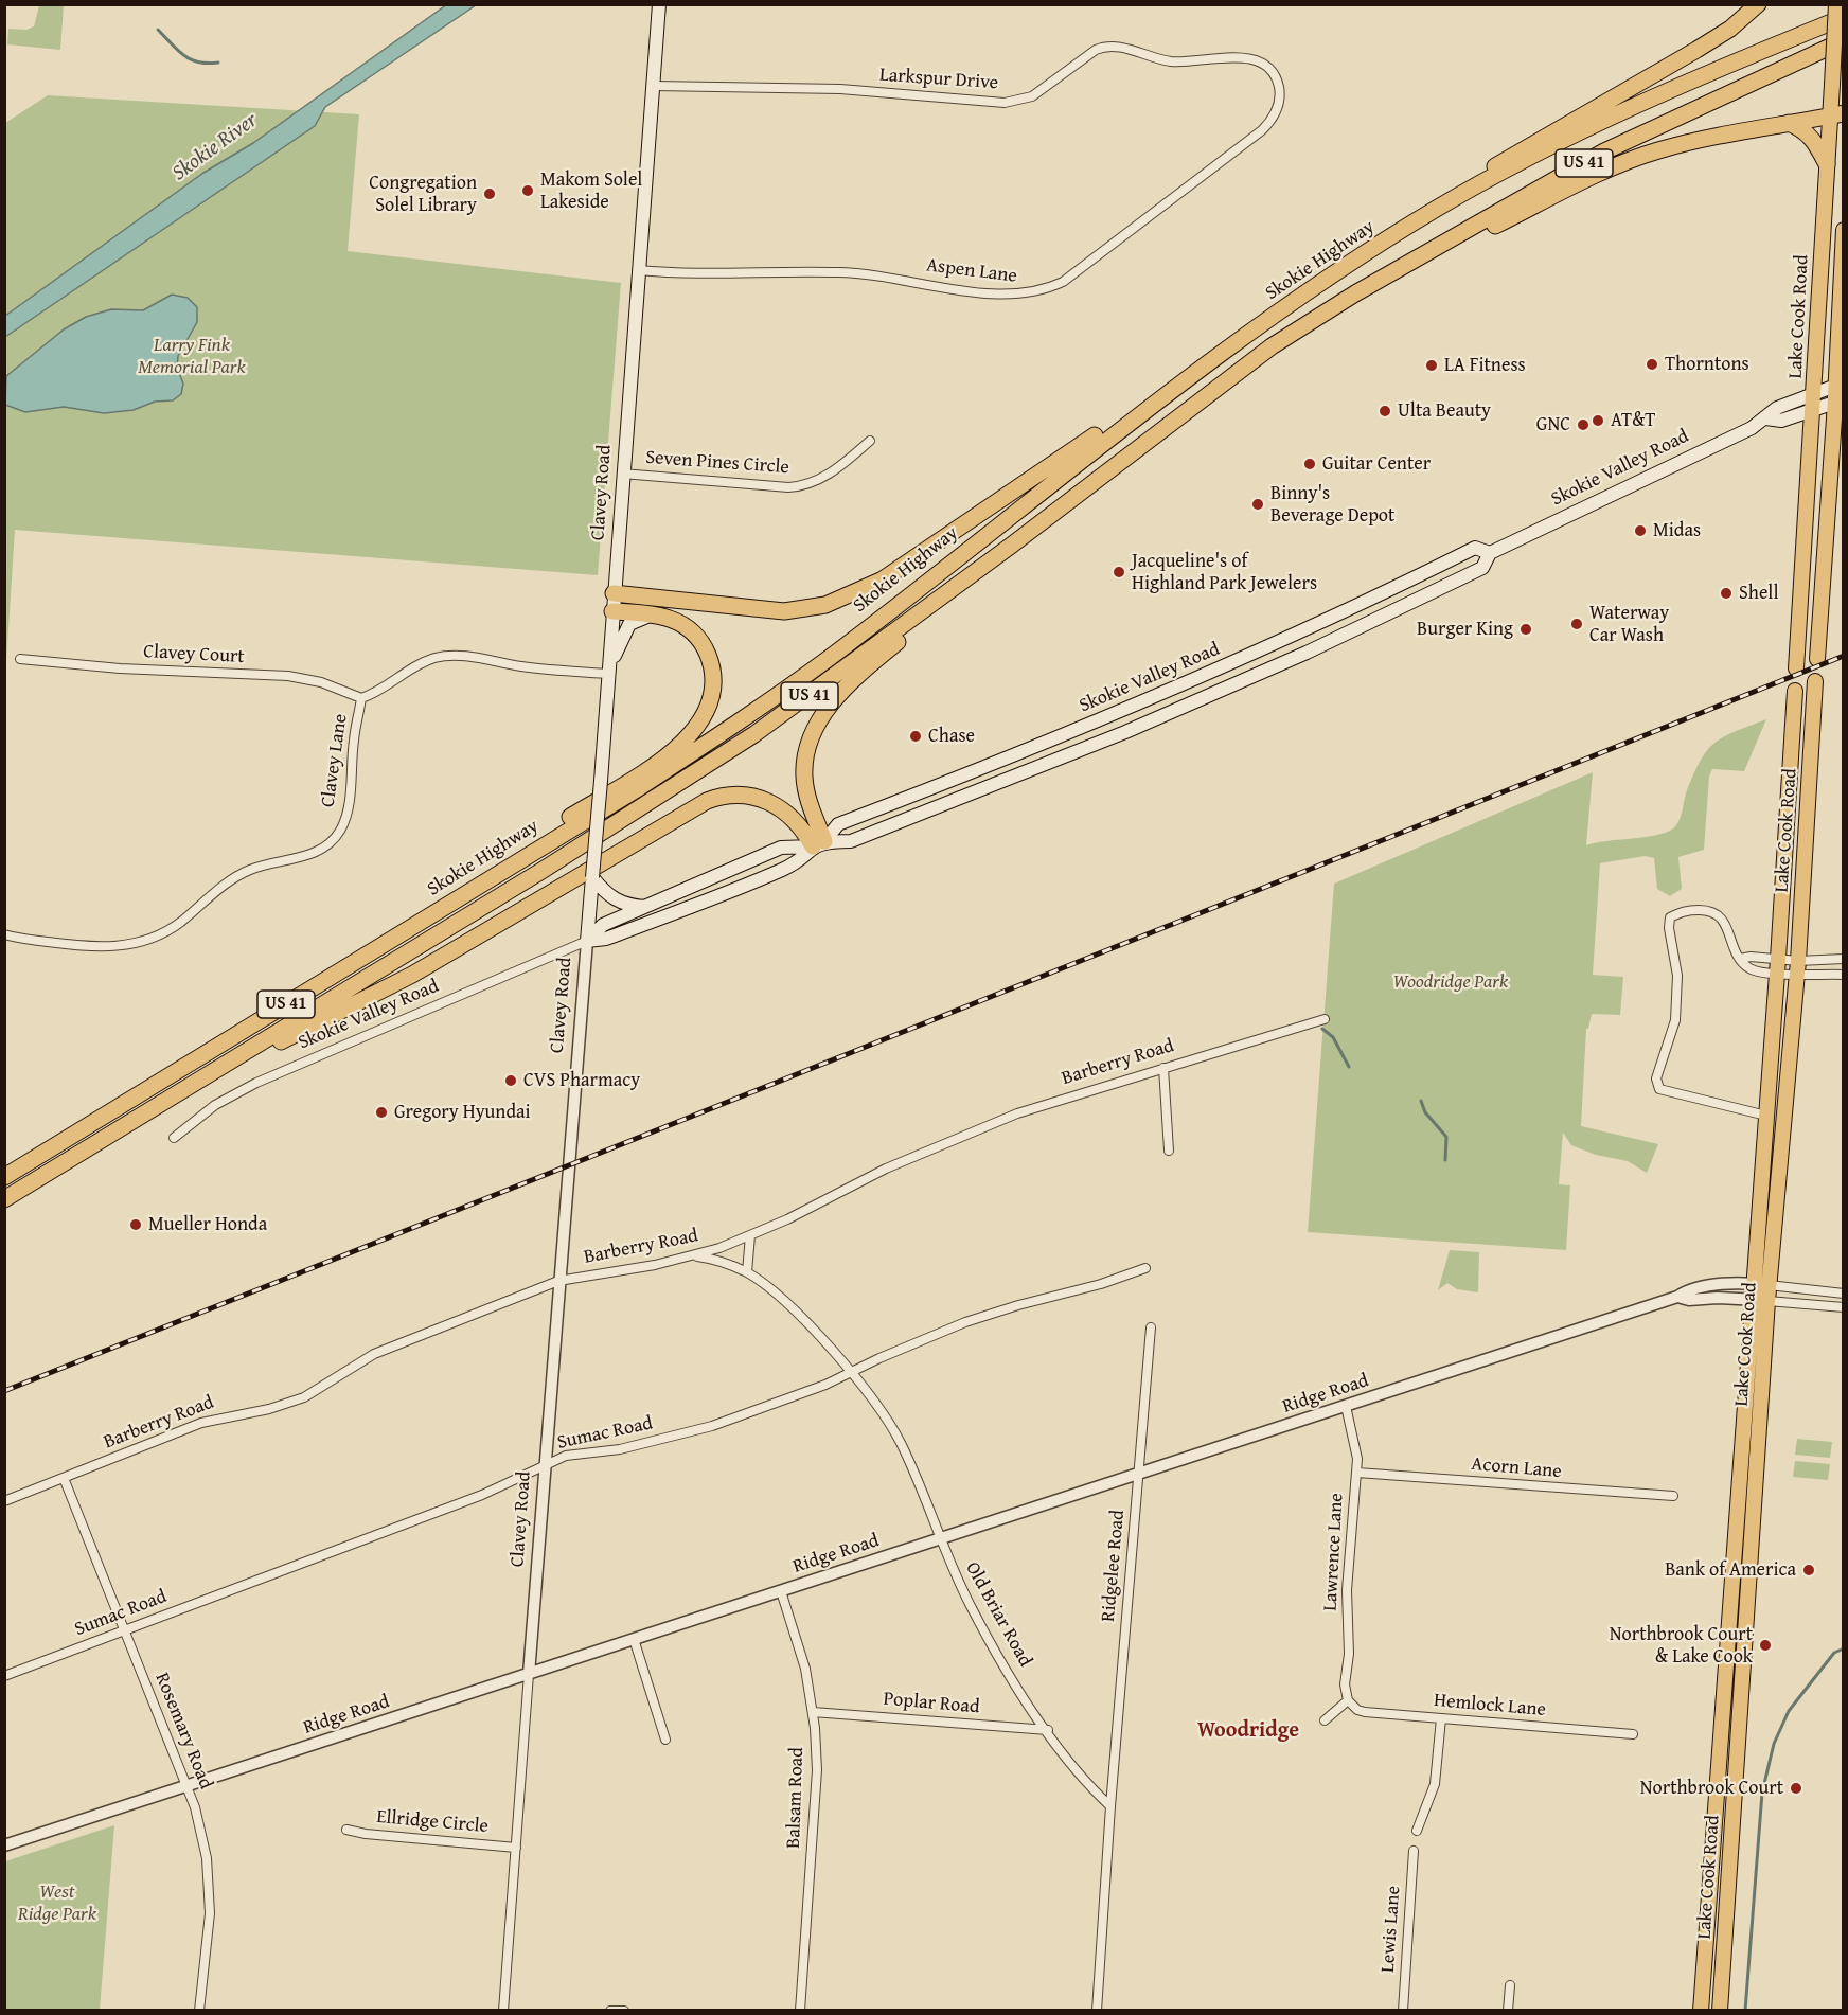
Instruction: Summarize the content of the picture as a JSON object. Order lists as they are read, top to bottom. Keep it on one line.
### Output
{"streets":{"highway":["US 41","Skokie Highway"],"main road":["Lake Cook Road","Skokie Valley Road","Clavey Road"],"street":["Larkspur Drive","Aspen Lane","Seven Pines Circle","Clavey Court","Clavey Lane","Barberry Road","Ridge Road","Sumac Road","Acorn Lane","Lawrence Lane","Ridgelee Road","Old Briar Road","Poplar Road","Hemlock Lane","Rosemary Road","Balsam Road","Ellridge Circle","Lewis Lane"]},"crossings":[["Larkspur Drive","Aspen Lane"],["Larkspur Drive","Clavey Road"],["Skokie Highway","Lake Cook Road"],["Aspen Lane","Clavey Road"],["Lake Cook Road","Skokie Valley Road"],["Lake Cook Road","Ridge Road"],["Seven Pines Circle","Clavey Road"],["Skokie Valley Road","Clavey Road"],["Clavey Road","Clavey Lane"],["Clavey Road","Barberry Road"],["Clavey Road","Ridge Road"],["Clavey Road","Sumac Road"],["Clavey Road","Ellridge Circle"],["Clavey Court","Clavey Lane"],["Barberry Road","Old Briar Road"],["Barberry Road","Rosemary Road"],["Ridge Road","Lawrence Lane"],["Ridge Road","Ridgelee Road"],["Ridge Road","Old Briar Road"],["Ridge Road","Rosemary Road"],["Ridge Road","Balsam Road"],["Sumac Road","Old Briar Road"],["Sumac Road","Rosemary Road"],["Acorn Lane","Lawrence Lane"],["Lawrence Lane","Hemlock Lane"],["Ridgelee Road","Old Briar Road"],["Old Briar Road","Poplar Road"],["Poplar Road","Balsam Road"]],"districts":["Woodridge"],"water":["Skokie River"],"parks":["Larry Fink Memorial Park","Woodridge Park","West Ridge Park"],"places":["Makom Solel Lakeside","Congregation Solel Library","Thorntons","LA Fitness","Ulta Beauty","AT&T","GNC","Guitar Center","Binny's Beverage Depot","Midas","Jacqueline's of Highland Park Jewelers","Shell","Waterway Car Wash","Burger King","Chase","CVS Pharmacy","Gregory Hyundai","Mueller Honda","Bank of America","Northbrook Court & Lake Cook","Northbrook Court"]}
